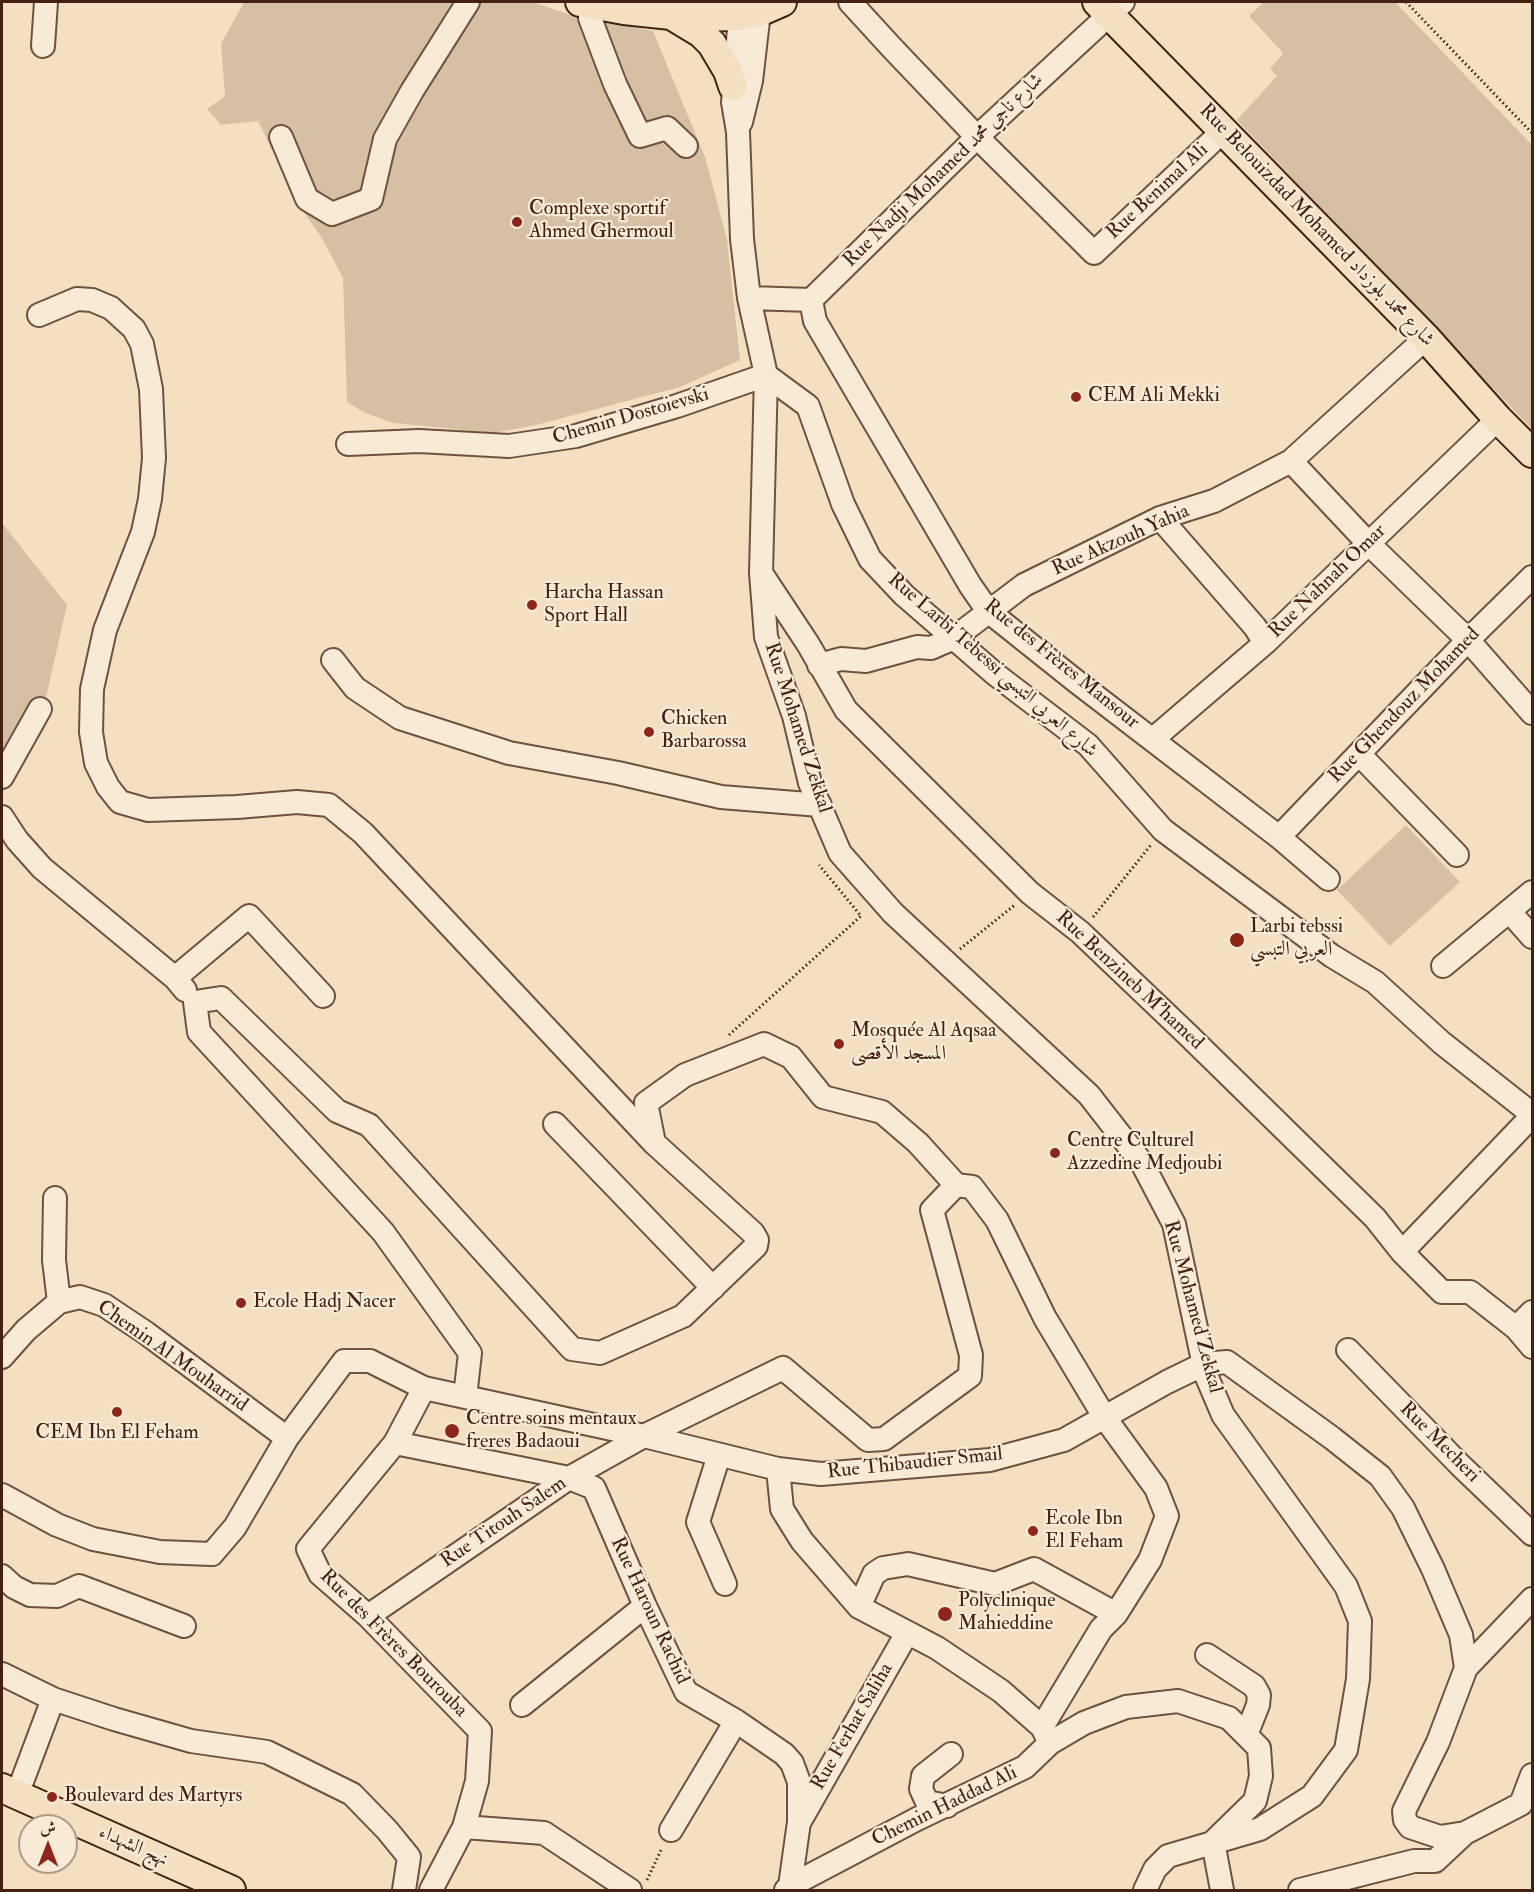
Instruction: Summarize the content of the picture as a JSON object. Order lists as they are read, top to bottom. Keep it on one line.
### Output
{"streets":{"main road":["Rue Belouizdad Mohamed شارع محمد بلوزداد","نهج الشهداء"],"street":["Rue Nadji Mohamed شارع ناجي محمد","Rue Benimal Ali","Chemin Dostoievski","Rue Akzouh Yahia","Rue Nahnah Omar","Rue des Frères Mansour","Rue Larbi Tebessi شارع العربي التبسي","Rue Ghendouz Mohamed","Rue Mohamed Zekkal","Rue Benzineb M'hamed","Chemin Al Mouharrid","Rue Mecheri","Rue Thibaudier Smail","Rue Titouh Salem","Rue Haroun Rachid","Rue des Frères Bourouba","Rue Ferhat Saliha","Chemin Haddad Ali"]},"crossings":[["Rue Nadji Mohamed شارع ناجي محمد","Rue Benimal Ali"],["Rue Nadji Mohamed شارع ناجي محمد","Rue Belouizdad Mohamed شارع محمد بلوزداد"],["Rue Nadji Mohamed شارع ناجي محمد","Rue des Frères Mansour"],["Rue Benimal Ali","Rue Belouizdad Mohamed شارع محمد بلوزداد"],["Rue Belouizdad Mohamed شارع محمد بلوزداد","Rue Akzouh Yahia"],["Rue Belouizdad Mohamed شارع محمد بلوزداد","Rue Nahnah Omar"],["Chemin Dostoievski","Rue Larbi Tebessi شارع العربي التبسي"],["Chemin Dostoievski","Rue Mohamed Zekkal"],["Rue Akzouh Yahia","Rue des Frères Mansour"],["Rue Akzouh Yahia","Rue Larbi Tebessi شارع العربي التبسي"],["Rue Akzouh Yahia","Rue Benzineb M'hamed"],["Rue Nahnah Omar","Rue des Frères Mansour"],["Rue des Frères Mansour","Rue Ghendouz Mohamed"],["Rue Larbi Tebessi شارع العربي التبسي","Rue Mohamed Zekkal"],["Rue Mohamed Zekkal","Rue Benzineb M'hamed"],["Rue Mohamed Zekkal","Rue Thibaudier Smail"],["Rue Mohamed Zekkal","Chemin Haddad Ali"],["Rue Thibaudier Smail","Rue Titouh Salem"],["Rue Thibaudier Smail","Rue des Frères Bourouba"],["Rue Titouh Salem","Rue Haroun Rachid"],["Rue Titouh Salem","Rue des Frères Bourouba"],["Rue Haroun Rachid","Rue des Frères Bourouba"],["Rue Haroun Rachid","Rue Ferhat Saliha"],["Rue Haroun Rachid","Chemin Haddad Ali"]],"places":["Complexe sportif Ahmed Ghermoul","CEM Ali Mekki","Harcha Hassan Sport Hall","Chicken Barbarossa","Larbi tebssi العربي التبسي","Mosquée Al Aqsaa المسجد الأقصى","Centre Culturel Azzedine Medjoubi","Ecole Hadj Nacer","CEM Ibn El Feham","Centre soins mentaux freres Badaoui","Ecole Ibn El Feham","Polyclinique Mahieddine","Boulevard des Martyrs"],"north":"top"}
